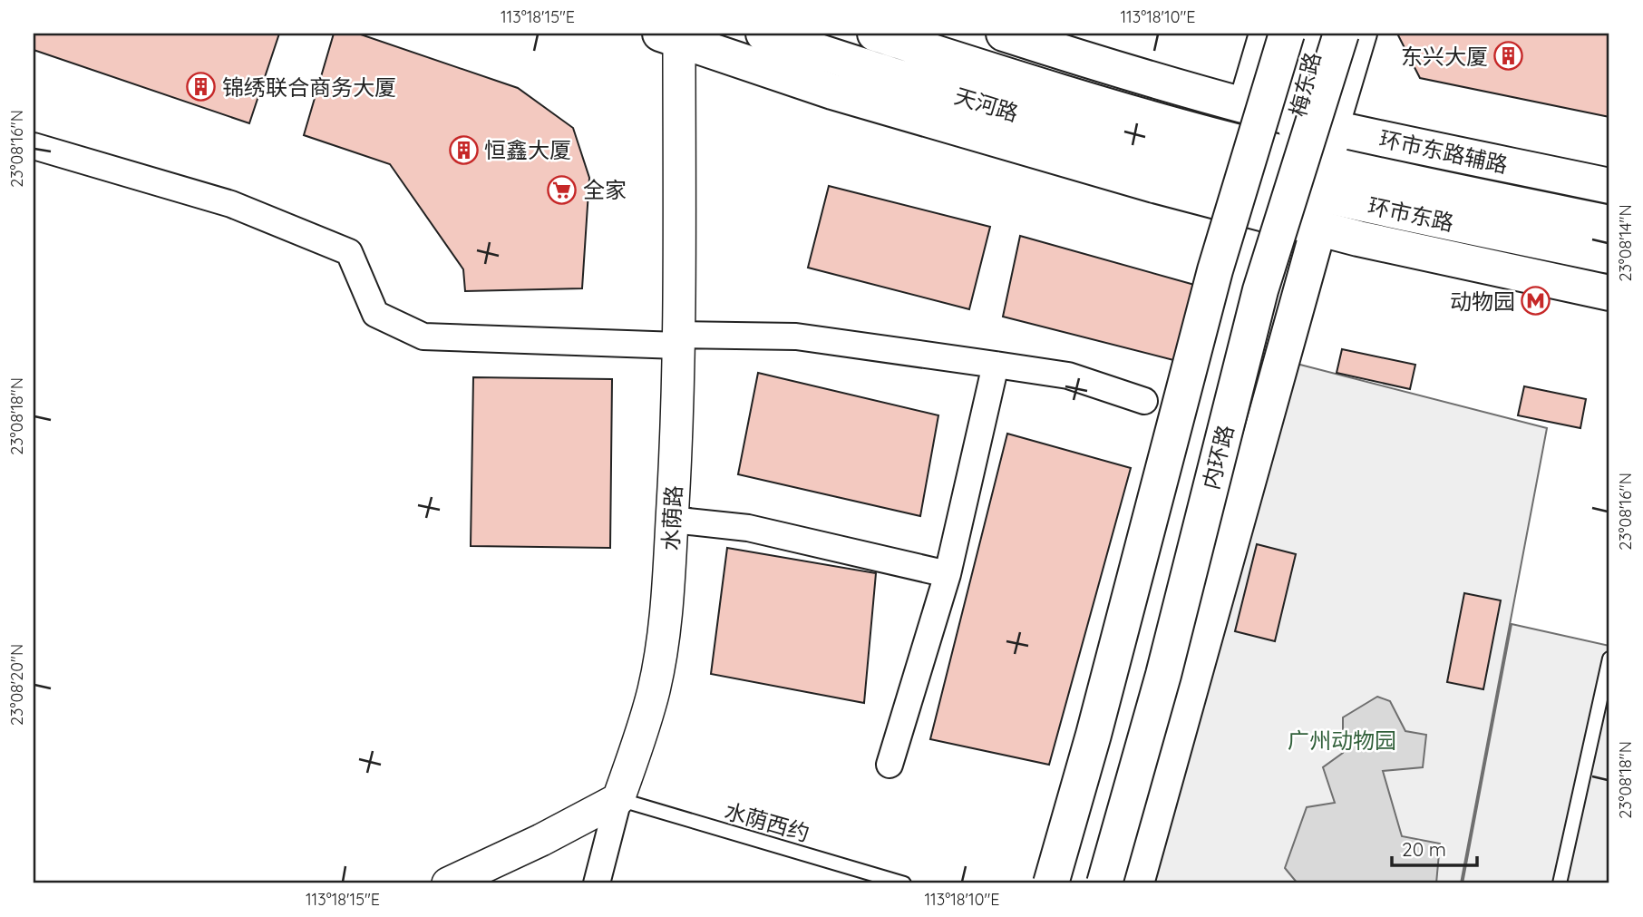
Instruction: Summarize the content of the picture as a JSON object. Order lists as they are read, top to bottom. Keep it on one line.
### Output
{"streets":{"main road":["梅东路","天河路","环市东路辅路","环市东路","内环路"],"street":["水荫路"],"lane":["水荫西约"]},"crossings":[["梅东路","天河路"],["梅东路","环市东路辅路"],["梅东路","环市东路"],["天河路","环市东路"],["水荫路","水荫西约"]],"parks":["广州动物园"],"places":{"building":["东兴大厦","锦绣联合商务大厦","恒鑫大厦"],"supermarket":["全家"],"metro station":["动物园"]},"scale_bar":"20 m","coordinates":["113°18'15\"E","113°18'10\"E","23°08'16\"N","23°08'14\"N","23°08'18\"N","23°08'20\"N"]}
